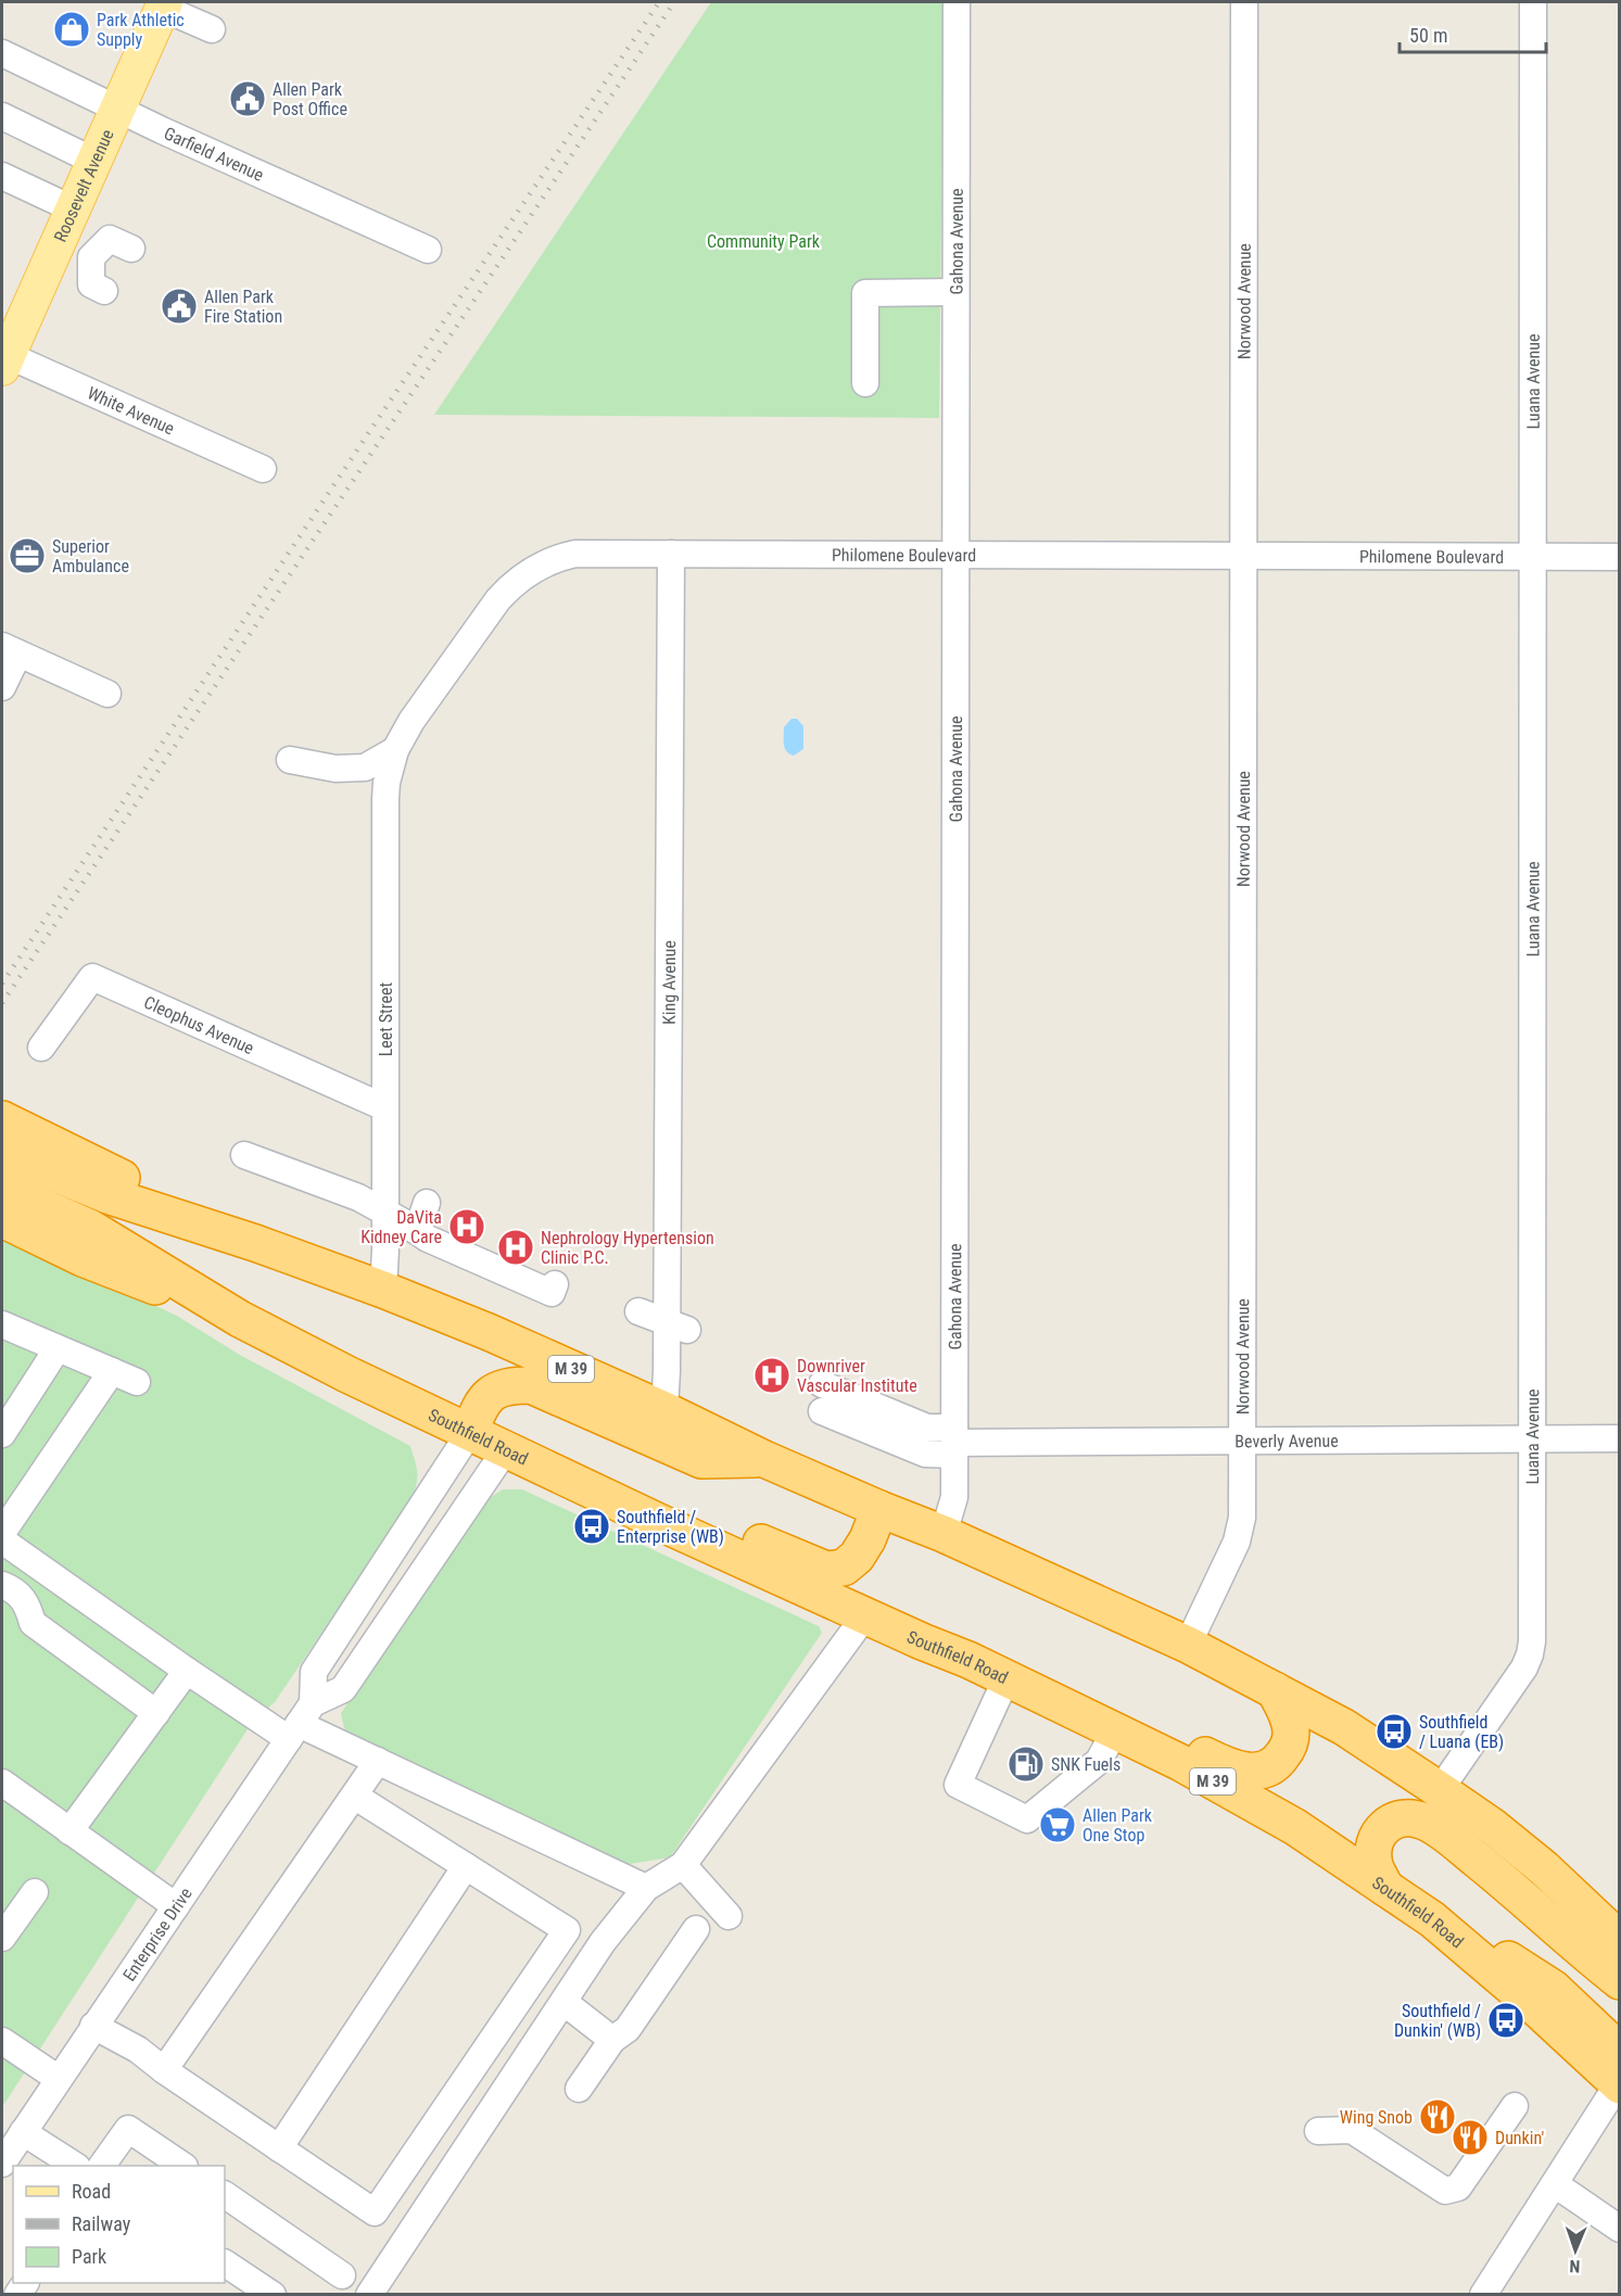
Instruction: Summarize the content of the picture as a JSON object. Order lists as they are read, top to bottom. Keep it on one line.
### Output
{"streets":{"highway":["M 39","Southfield Road"],"main road":["Roosevelt Avenue"],"street":["Garfield Avenue","Gahona Avenue","Norwood Avenue","Luana Avenue","White Avenue","Philomene Boulevard","King Avenue","Leet Street","Cleophus Avenue","Beverly Avenue","Enterprise Drive"]},"crossings":[["Garfield Avenue","Roosevelt Avenue"],["Roosevelt Avenue","White Avenue"],["Gahona Avenue","Philomene Boulevard"],["Gahona Avenue","M 39"],["Gahona Avenue","Beverly Avenue"],["Norwood Avenue","Philomene Boulevard"],["Norwood Avenue","M 39"],["Norwood Avenue","Beverly Avenue"],["Luana Avenue","Philomene Boulevard"],["Luana Avenue","M 39"],["Luana Avenue","Beverly Avenue"],["Philomene Boulevard","King Avenue"],["Philomene Boulevard","Leet Street"],["King Avenue","M 39"],["Leet Street","Cleophus Avenue"],["Leet Street","M 39"]],"parks":["Community Park"],"places":{"shop":["Park Athletic Supply"],"public building":["Allen Park Post Office","Allen Park Fire Station"],"office":["Superior Ambulance"],"hospital":["DaVita Kidney Care","Nephrology Hypertension Clinic P.C.","Downriver Vascular Institute"],"bus stop":["Southfield / Enterprise (WB)","Southfield / Luana (EB)","Southfield / Dunkin' (WB)"],"fuel station":["SNK Fuels"],"supermarket":["Allen Park One Stop"],"restaurant":["Wing Snob","Dunkin'"]},"legend":["Road","Railway","Park"],"scale_bar":"50 m","north":"bottom"}
